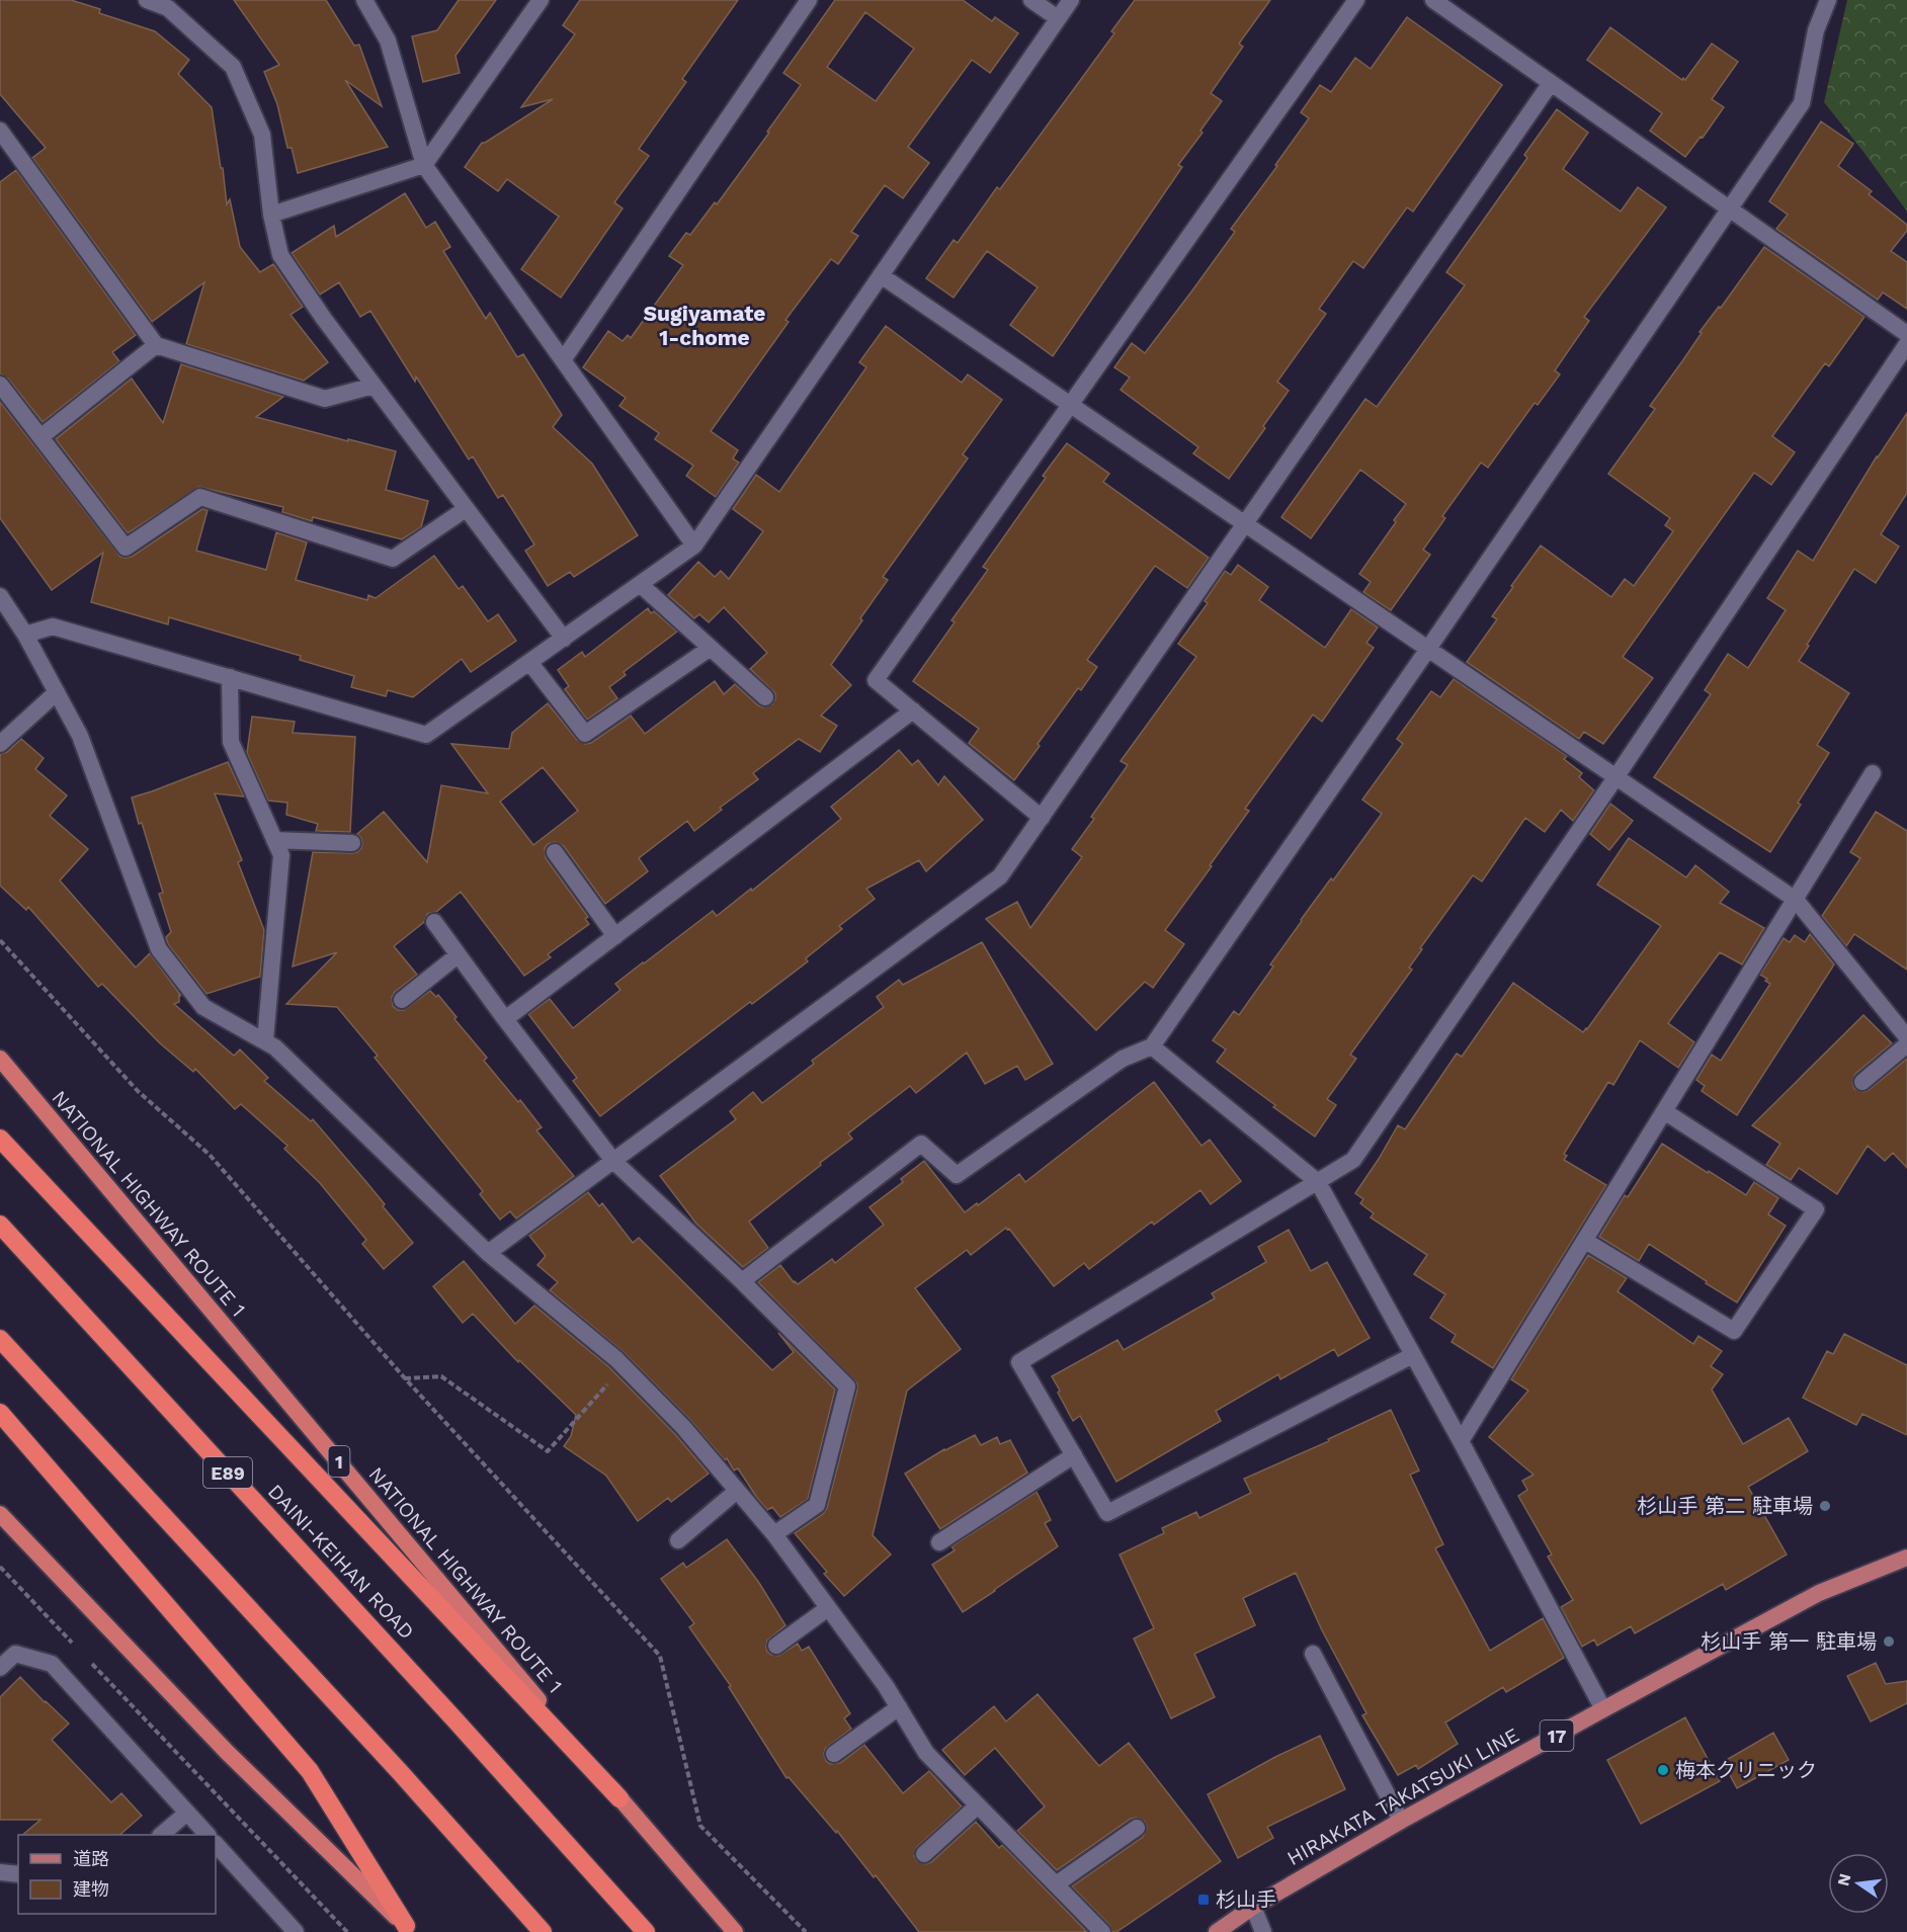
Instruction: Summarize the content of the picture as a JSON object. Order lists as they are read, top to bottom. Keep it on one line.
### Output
{"streets":{"highway":["NATIONAL HIGHWAY ROUTE 1","1","E89","DAINI-KEIHAN ROAD"],"main road":["17","HIRAKATA TAKATSUKI LINE"]},"districts":["Sugiyamate 1-chome"],"places":{"other":["杉山手 第二 駐車場","杉山手 第一 駐車場","梅本クリニック"],"transit":["杉山手"]},"legend":["道路","建物"],"north":"left"}
